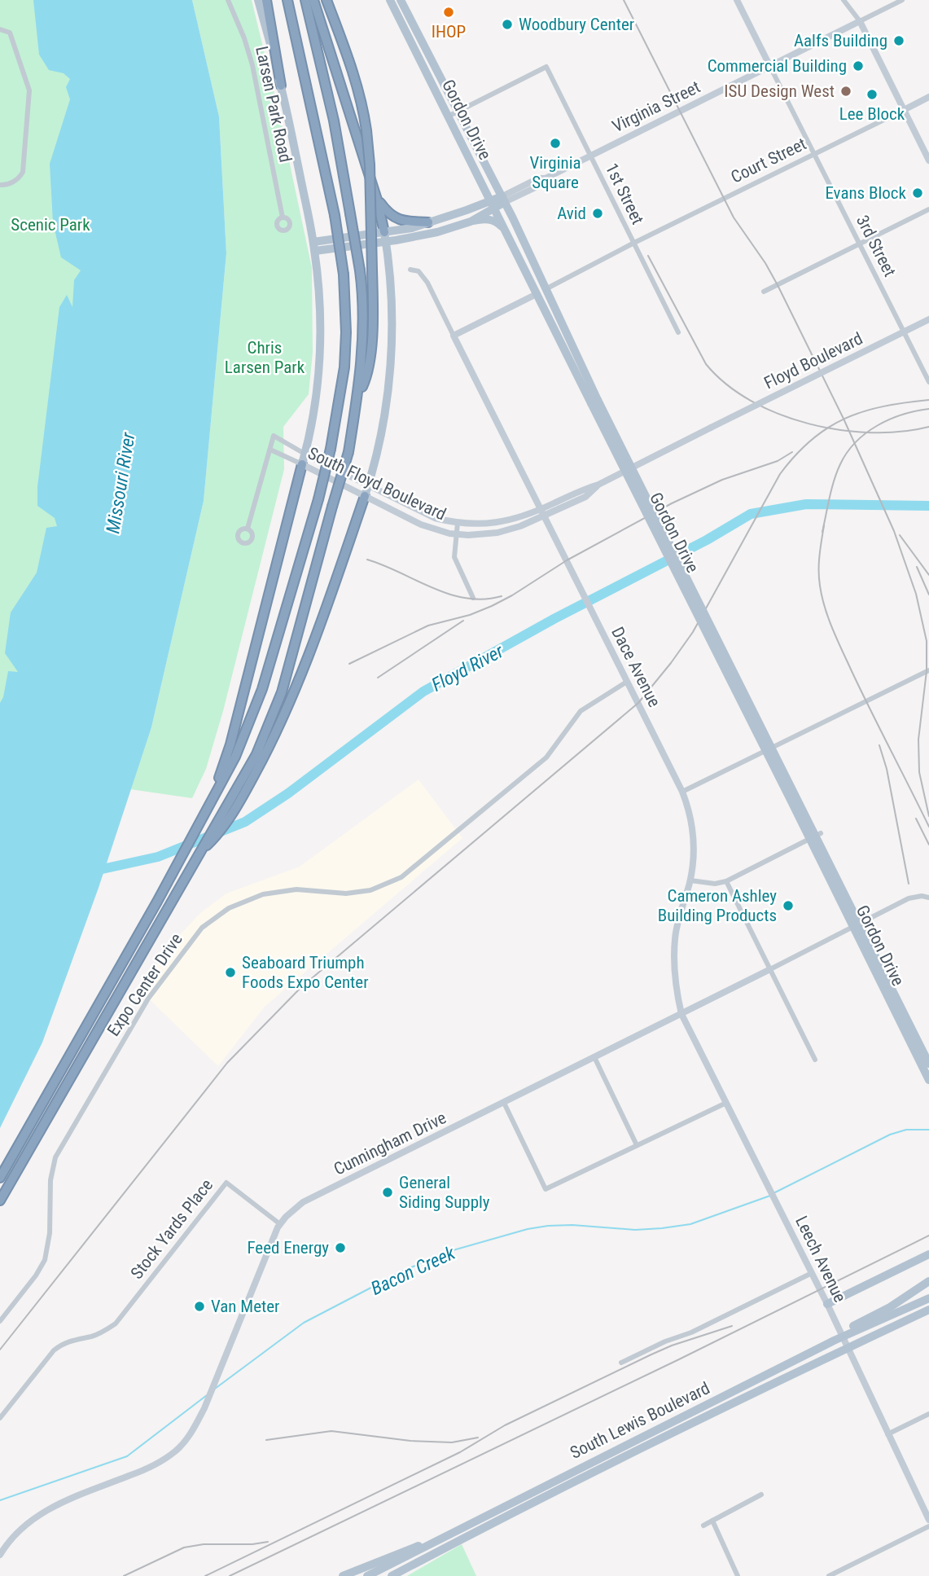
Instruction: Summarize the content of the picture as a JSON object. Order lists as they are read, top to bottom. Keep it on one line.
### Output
{"streets":{"main road":["Virginia Street","Gordon Drive","Court Street","3rd Street","Floyd Boulevard","South Floyd Boulevard","Dace Avenue","Cunningham Drive","Leech Avenue","South Lewis Boulevard"],"street":["Larsen Park Road","1st Street","Expo Center Drive","Stock Yards Place"]},"crossings":[["Virginia Street","Gordon Drive"],["Virginia Street","1st Street"],["Virginia Street","3rd Street"],["Gordon Drive","Court Street"],["Gordon Drive","1st Street"],["Court Street","1st Street"],["Court Street","3rd Street"],["Floyd Boulevard","South Floyd Boulevard"],["South Floyd Boulevard","Dace Avenue"],["Dace Avenue","Expo Center Drive"],["Dace Avenue","Cunningham Drive"],["Dace Avenue","Leech Avenue"],["Cunningham Drive","Stock Yards Place"],["Cunningham Drive","Leech Avenue"],["Leech Avenue","South Lewis Boulevard"]],"water":["Missouri River","Floyd River","Bacon Creek"],"parks":["Scenic Park","Chris Larsen Park"],"places":["IHOP","Woodbury Center","Aalfs Building","Commercial Building","ISU Design West","Lee Block","Virginia Square","Evans Block","Avid","Cameron Ashley Building Products","Seaboard Triumph Foods Expo Center","General Siding Supply","Feed Energy","Van Meter"]}
